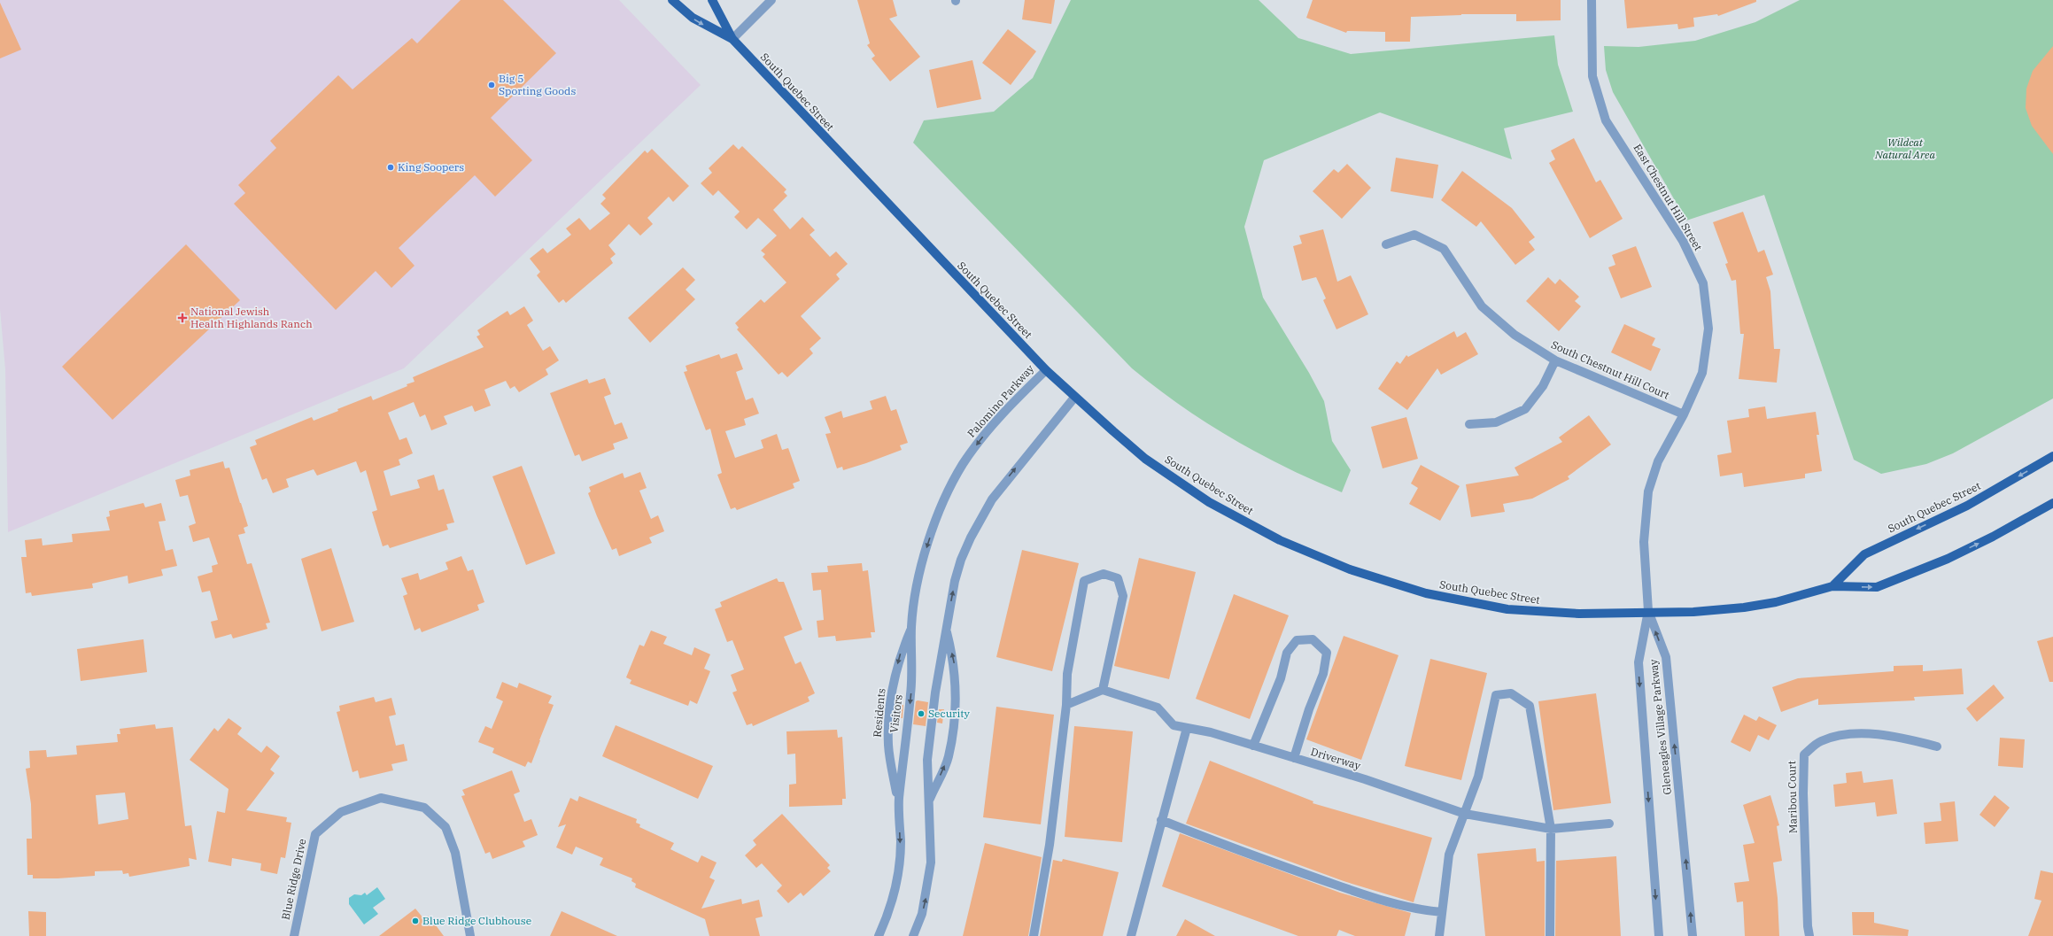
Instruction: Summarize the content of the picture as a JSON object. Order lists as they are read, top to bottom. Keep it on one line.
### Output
{"streets":{"main road":["South Quebec Street"],"street":["East Chestnut Hill Street","South Chestnut Hill Court","Palomino Parkway","Residents","Visitors","Gleneagles Village Parkway","Driverway","Maribou Court","Blue Ridge Drive"]},"crossings":[["South Quebec Street","East Chestnut Hill Street"],["South Quebec Street","Palomino Parkway"],["South Quebec Street","Gleneagles Village Parkway"],["East Chestnut Hill Street","South Chestnut Hill Court"],["East Chestnut Hill Street","Gleneagles Village Parkway"],["Palomino Parkway","Residents"],["Palomino Parkway","Visitors"],["Residents","Visitors"]],"parks":["Wildcat Natural Area"],"places":{"other":["Big 5 Sporting Goods","King Soopers","Security","Blue Ridge Clubhouse"],"health":["National Jewish Health Highlands Ranch"]}}
